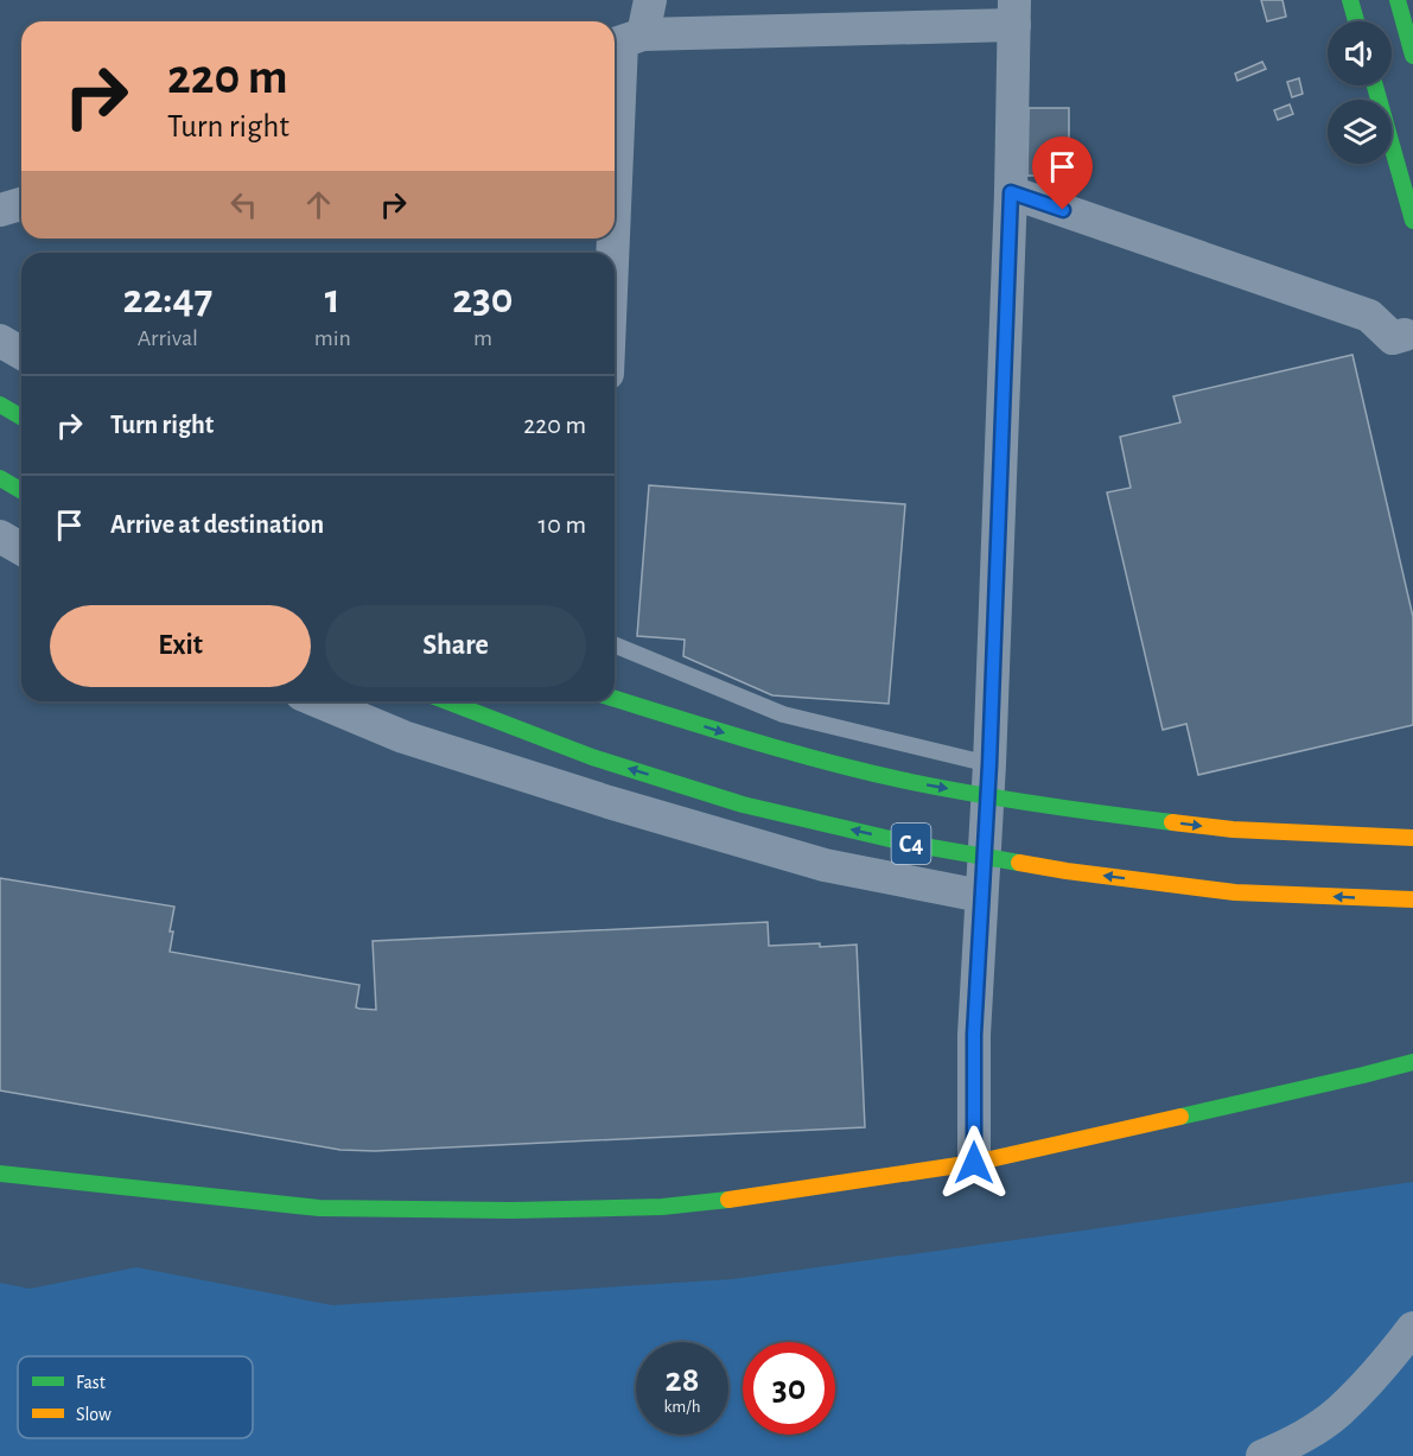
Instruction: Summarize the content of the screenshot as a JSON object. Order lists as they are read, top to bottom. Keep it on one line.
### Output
{"streets":{"main road":["C4"]},"legend":["Fast","Slow"],"page":{"turn":["220 m","Turn right"],"eta":["22:47","Arrival","1","min","230","m"],"list":[{"name":"Turn right","value":"220 m"},{"name":"Arrive at destination","value":"10 m"}],"buttons":["Exit","Share"],"speed":"28 km/h","limit":"30"}}
